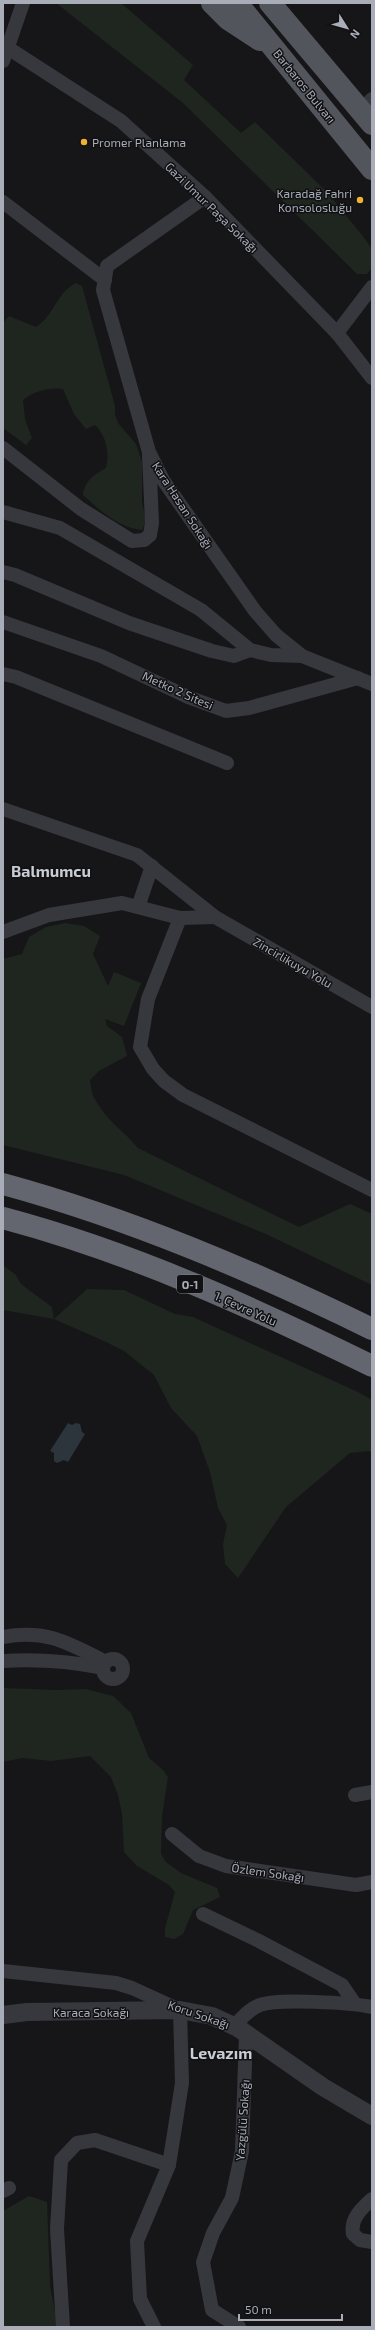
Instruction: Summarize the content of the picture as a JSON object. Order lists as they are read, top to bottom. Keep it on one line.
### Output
{"streets":{"highway":["O-1","1. Çevre Yolu"],"main road":["Barbaros Bulvarı"],"street":["Gazi Umur Paşa Sokağı","Kara Hasan Sokağı","Metko 2 Sitesi","Zincirlikuyu Yolu","Özlem Sokağı","Karaca Sokağı","Koru Sokağı","Yazgülü Sokağı"]},"crossings":[["Gazi Umur Paşa Sokağı","Kara Hasan Sokağı"],["Karaca Sokağı","Koru Sokağı"],["Koru Sokağı","Yazgülü Sokağı"]],"districts":["Balmumcu","Levazım"],"places":["Promer Planlama","Karadağ Fahri Konsolosluğu"],"scale_bar":"50 m","north":"bottom right"}
